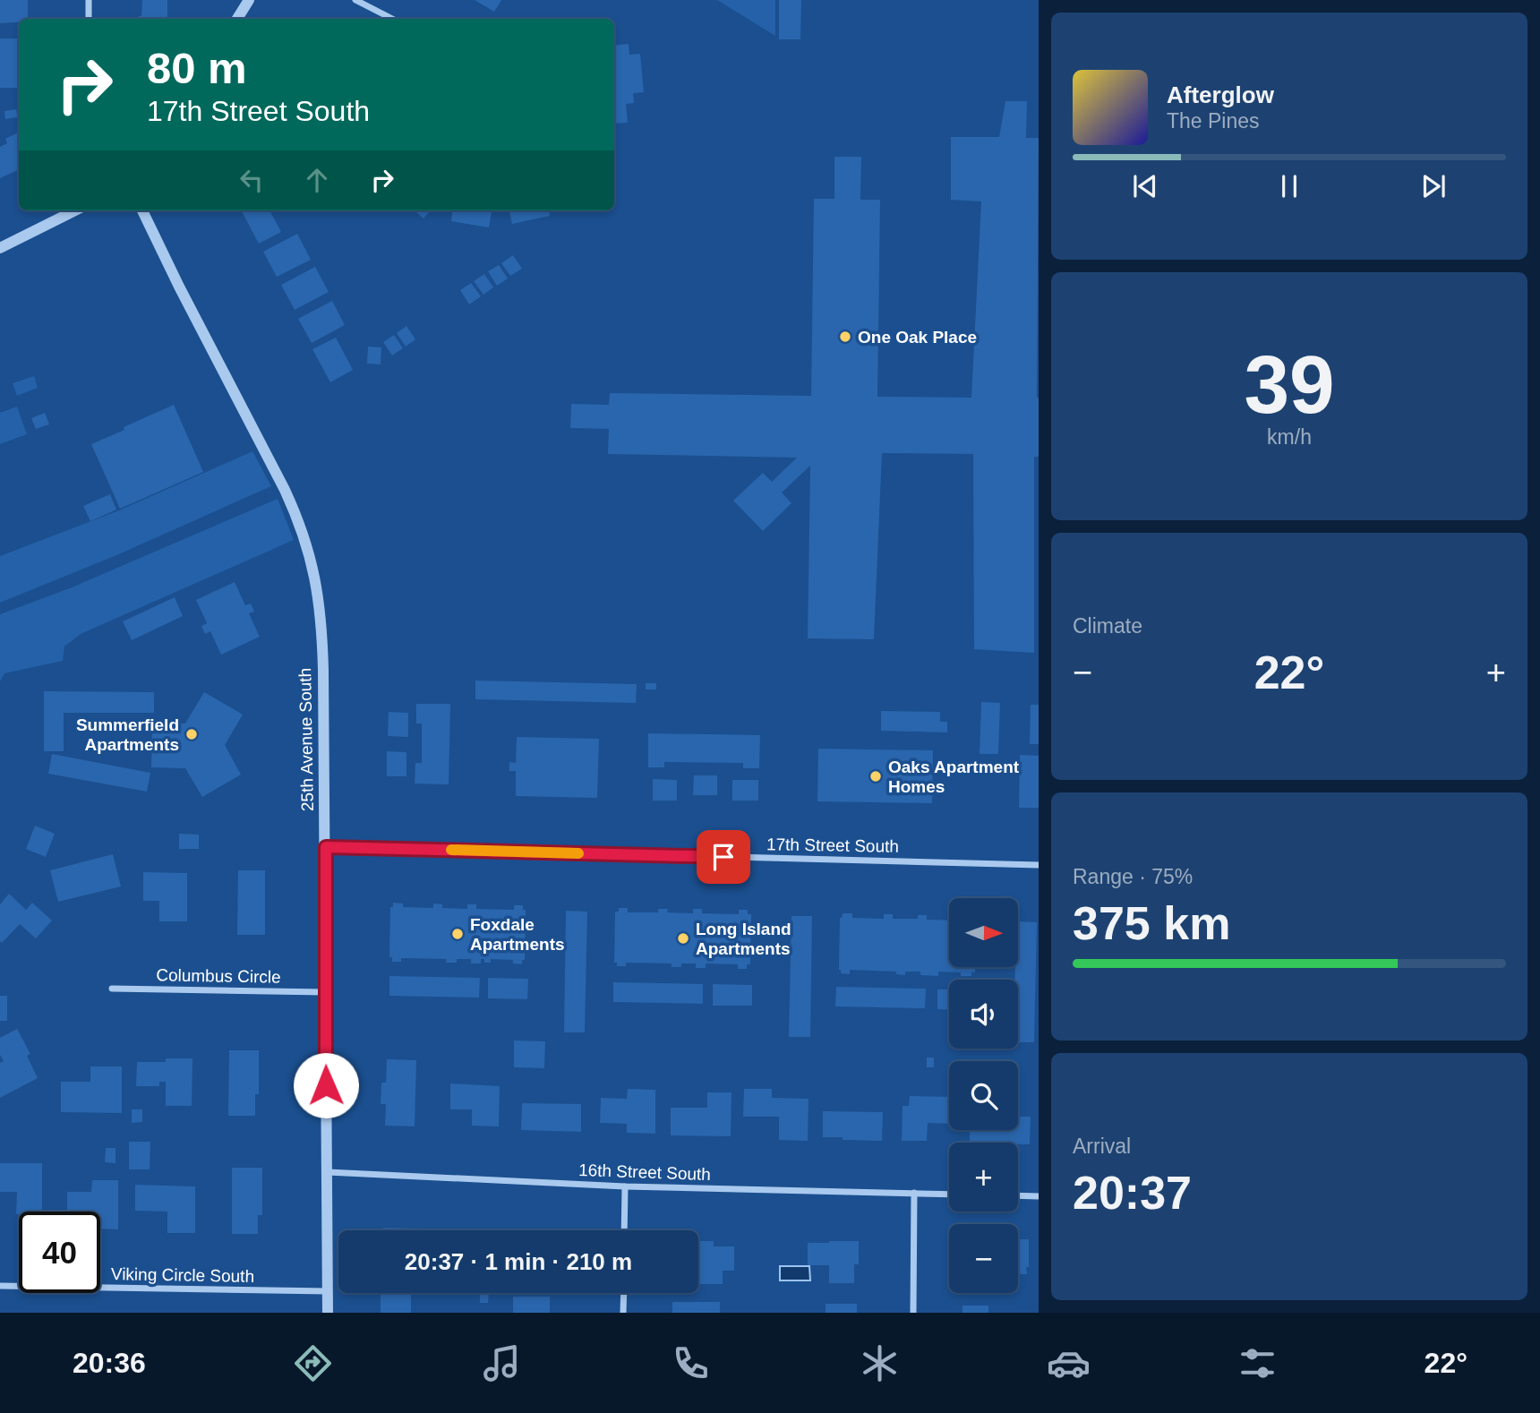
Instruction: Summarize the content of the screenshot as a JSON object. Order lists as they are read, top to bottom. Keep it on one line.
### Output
{"streets":{"street":["25th Avenue South","17th Street South","Columbus Circle","16th Street South","Viking Circle South"]},"crossings":[["25th Avenue South","17th Street South"],["25th Avenue South","Columbus Circle"],["25th Avenue South","16th Street South"],["25th Avenue South","Viking Circle South"]],"places":["One Oak Place","Summerfield Apartments","Oaks Apartment Homes","Foxdale Apartments","Long Island Apartments"],"north":"right","page":{"turn":["80 m","17th Street South"],"song":["Afterglow","The Pines"],"tile":[["39","km/h"],"Climate",["Range · 75%","375 km"],["Arrival","20:37"]],"heat":["−","22°","+"],"map_buttons":["+","−"],"limit":"40","trip":"20:37 · 1 min · 210 m","tabs":["20:36","22°"]}}
